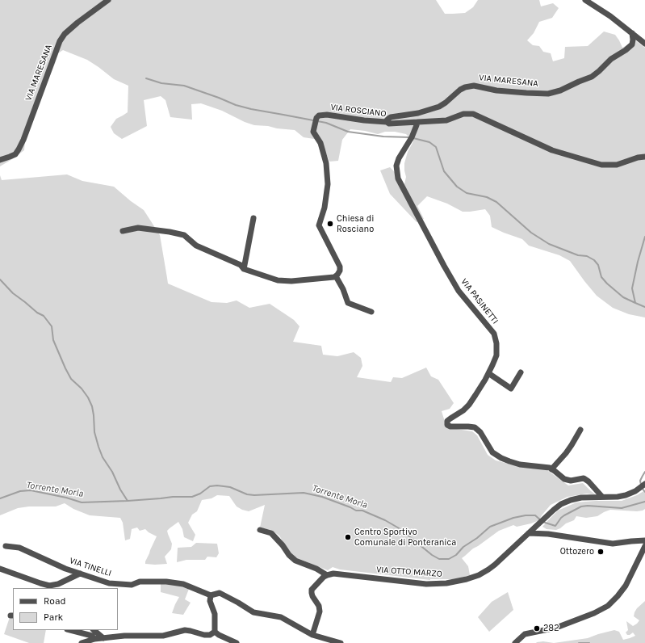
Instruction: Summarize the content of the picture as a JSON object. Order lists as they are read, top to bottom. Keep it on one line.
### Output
{"streets":{"street":["VIA MARESANA","VIA ROSCIANO","VIA PASINETTI","VIA TINELLI","VIA OTTO MARZO"]},"crossings":[["VIA MARESANA","VIA ROSCIANO"],["VIA ROSCIANO","VIA PASINETTI"],["VIA PASINETTI","VIA OTTO MARZO"]],"water":["Torrente Morla"],"places":["Chiesa di Rosciano","Centro Sportivo Comunale di Ponteranica","Ottozero","282"],"legend":["Road","Park"]}
